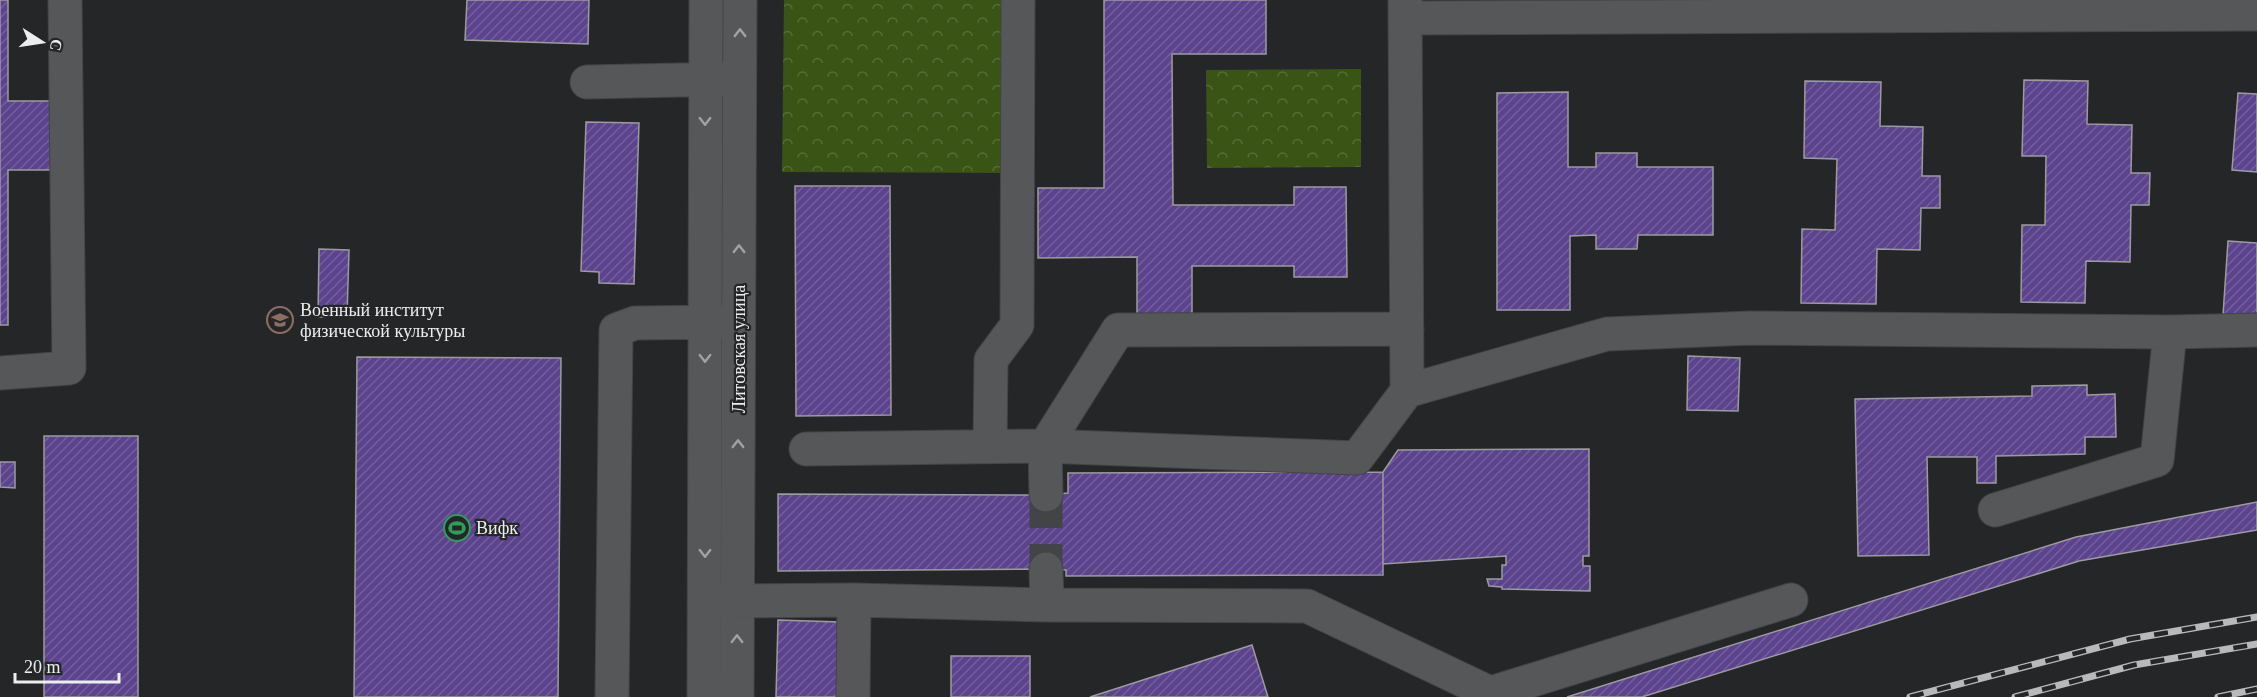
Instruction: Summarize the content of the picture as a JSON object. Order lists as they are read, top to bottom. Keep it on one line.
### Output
{"streets":{"street":["Литовская улица"]},"places":{"school or university":["Военный институт физической культуры"],"sports":["Вифк"]},"scale_bar":"20 m","north":"right"}
